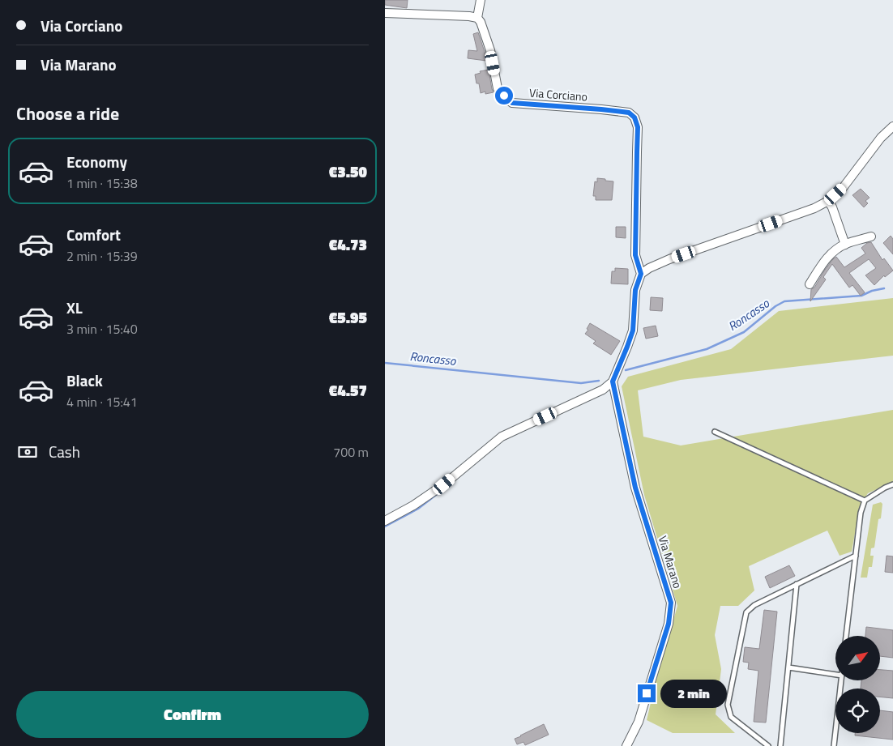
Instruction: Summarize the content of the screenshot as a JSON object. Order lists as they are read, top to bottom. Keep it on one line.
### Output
{"streets":{"street":["Via Corciano","Via Marano"]},"water":["Roncasso"],"north":"top right","page":{"banner":["Via Corciano","Via Marano"],"heading":"Choose a ride","list":[{"name":"Economy","note":"1 min · 15:38","value":"€3.50"},{"name":"Comfort","note":"2 min · 15:39","value":"€4.73"},{"name":"XL","note":"3 min · 15:40","value":"€5.95"},{"name":"Black","note":"4 min · 15:41","value":"€4.57"}],"pay":["Cash","700 m"],"bubble":"2 min","buttons":"Confirm"}}
